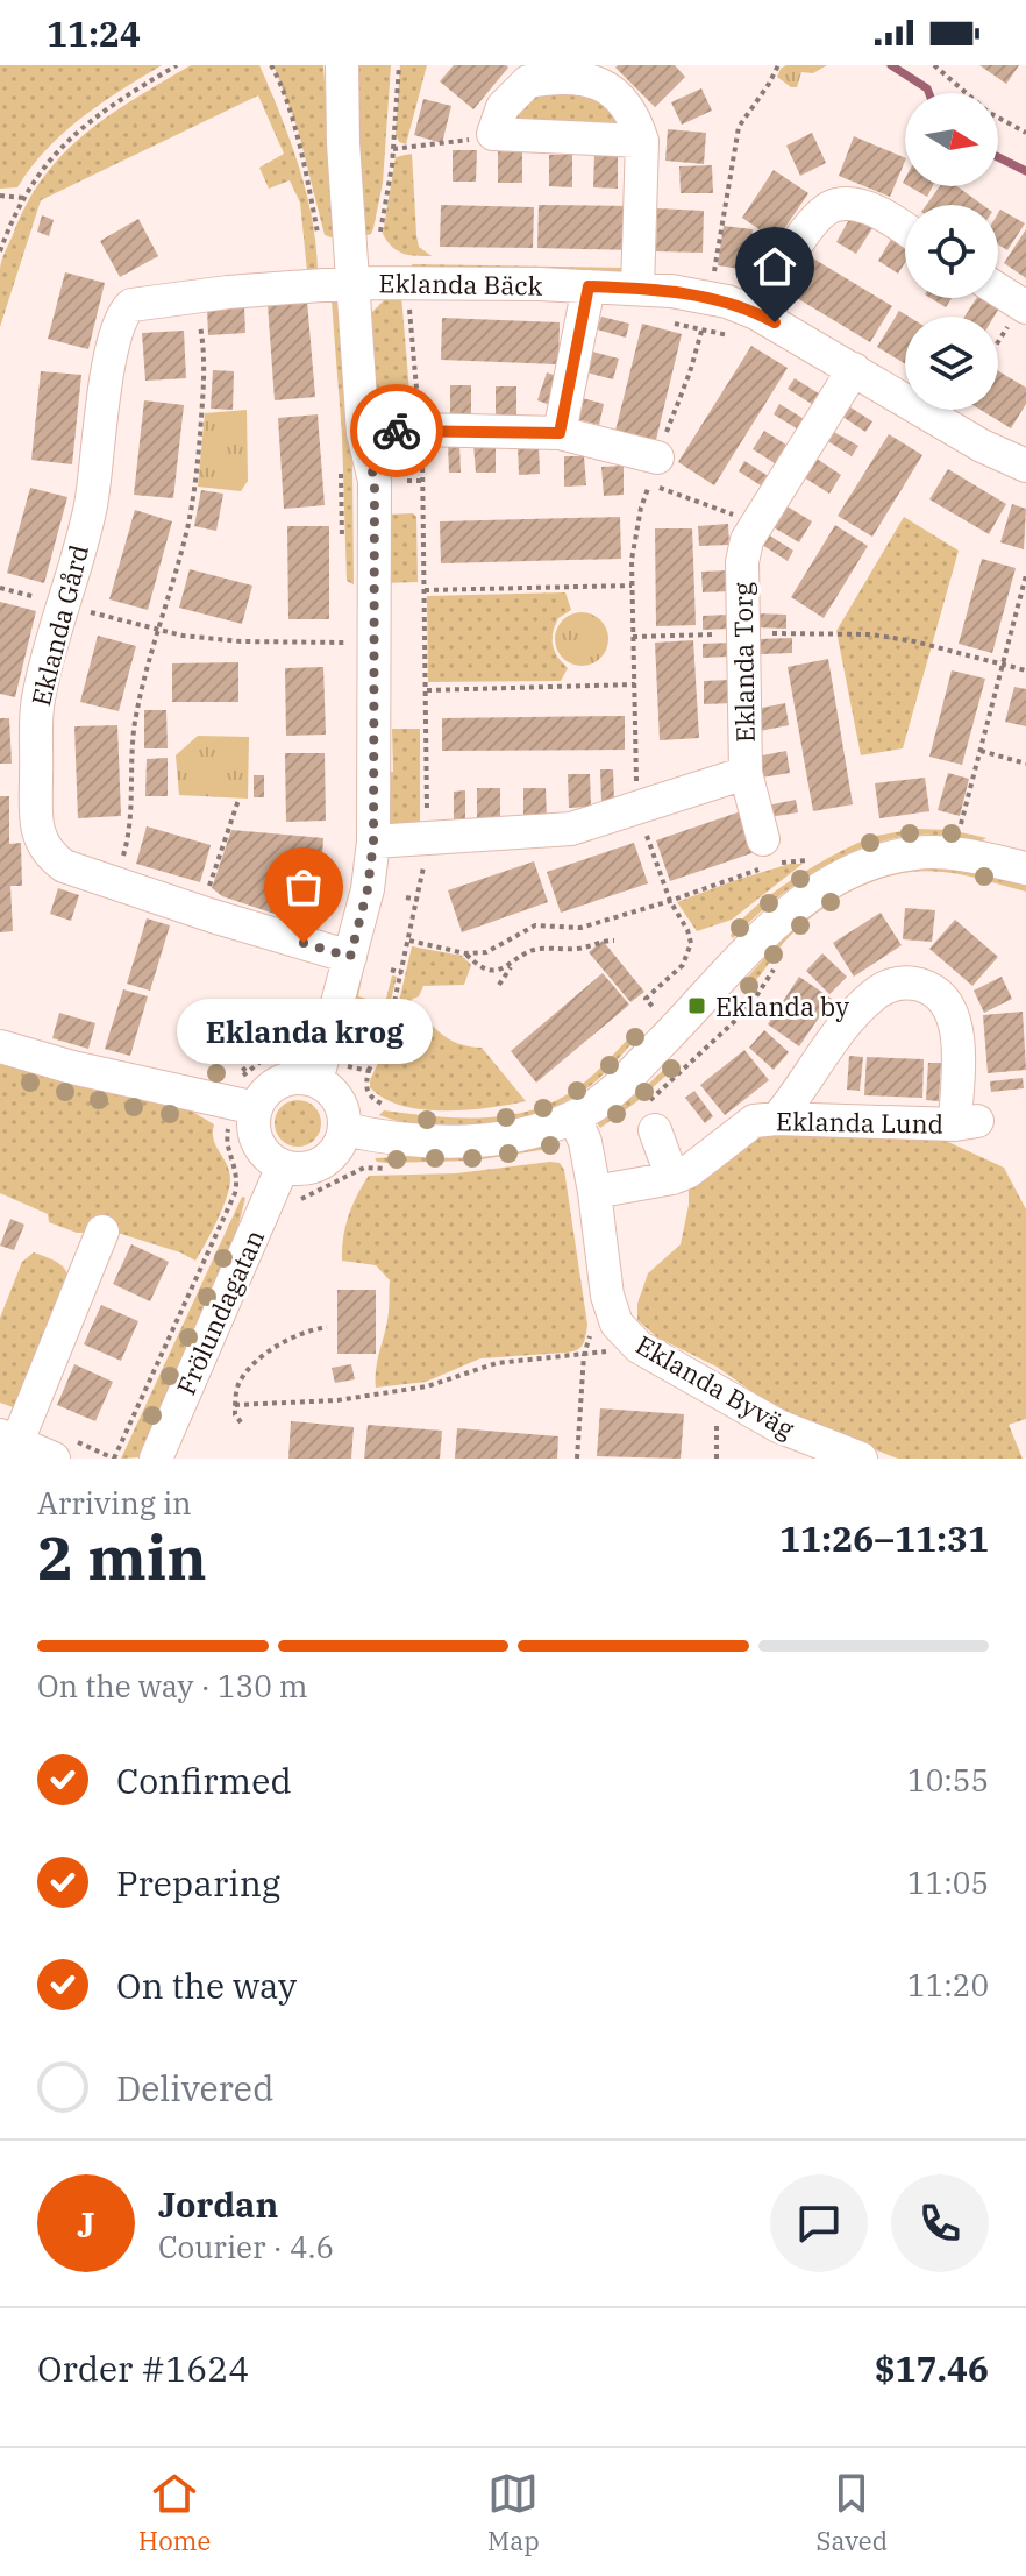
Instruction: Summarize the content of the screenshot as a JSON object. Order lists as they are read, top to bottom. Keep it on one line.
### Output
{"streets":{"street":["Eklanda Bäck","Eklanda Gård","Eklanda Torg","Eklanda Lund","Frölundagatan","Eklanda Byväg"]},"crossings":[["Eklanda Bäck","Eklanda Gård"],["Eklanda Bäck","Eklanda Torg"],["Eklanda Lund","Eklanda Byväg"]],"places":{"other":["Eklanda krog"],"transit":["Eklanda by"]},"north":"right","page":{"status":"11:24","bubble":"Eklanda krog","heading":["2 min","Arriving in","11:26–11:31"],"panel":["Jordan","Courier · 4.6","Order #1624","$17.46"],"bar":"On the way · 130 m","list":[["Confirmed","10:55"],["Preparing","11:05"],["On the way","11:20"],"Delivered"],"round":"J","tabs":["Home","Map","Saved"]}}
